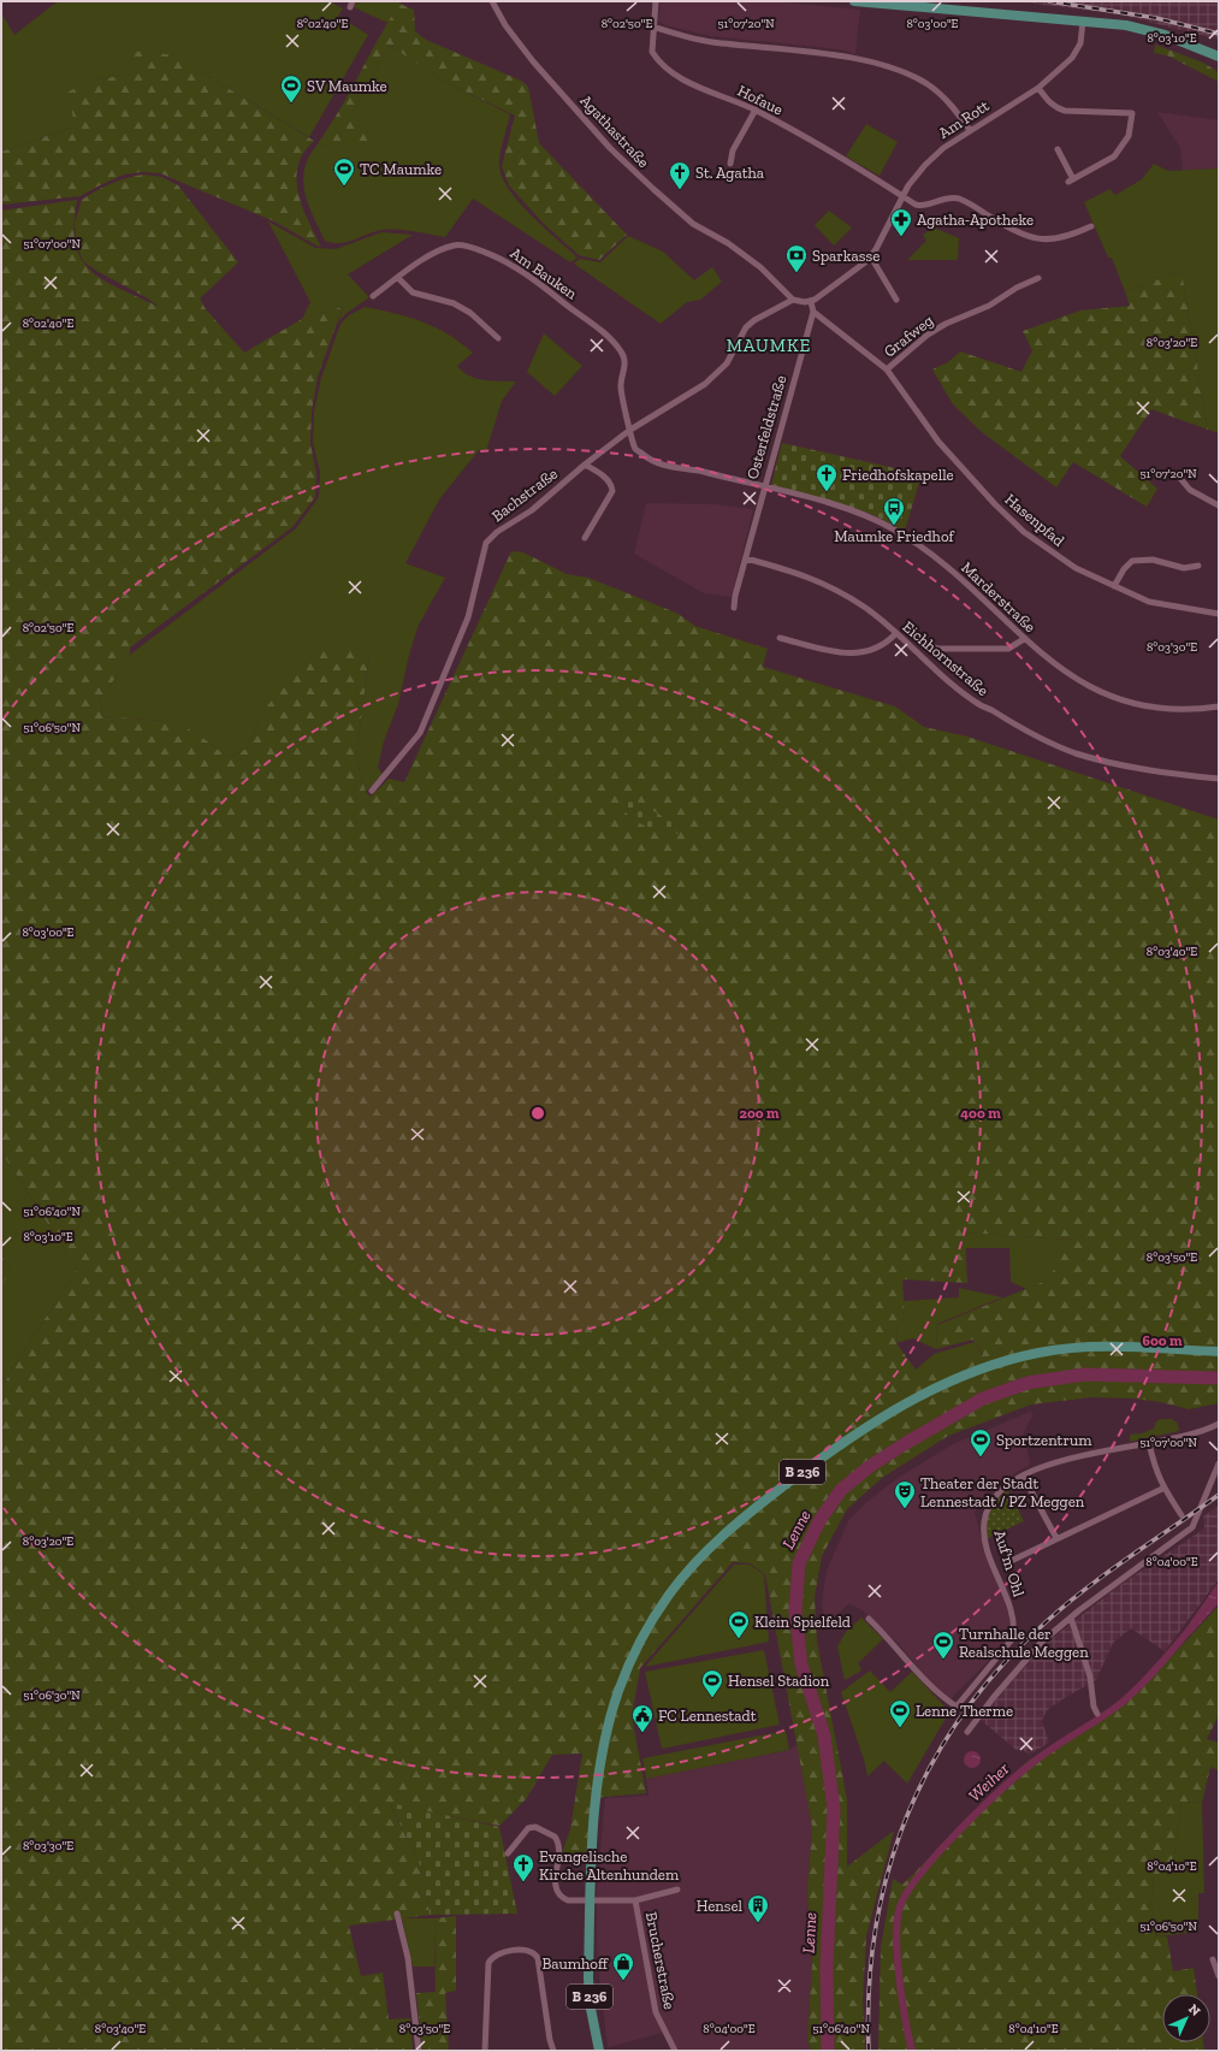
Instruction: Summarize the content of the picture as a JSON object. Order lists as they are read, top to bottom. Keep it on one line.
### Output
{"streets":{"main road":["B 236"],"street":["Hofaue","Am Rott","Agathastraße","Am Bauken","Grafweg","Osterfeldstraße","Bachstraße","Hasenpfad","Marderstraße","Eichhornstraße","Auf'm Ohl","Brucherstraße"]},"crossings":[["Hofaue","Am Rott"],["Agathastraße","Bachstraße"],["Am Bauken","Osterfeldstraße"],["Am Bauken","Bachstraße"],["Am Bauken","Marderstraße"],["Grafweg","Osterfeldstraße"],["Grafweg","Hasenpfad"],["Osterfeldstraße","Marderstraße"],["Osterfeldstraße","Eichhornstraße"]],"districts":["MAUMKE"],"water":["Lenne","Weiher"],"places":{"sports":["SV Maumke","TC Maumke","Sportzentrum","Klein Spielfeld","Turnhalle der Realschule Meggen","Hensel Stadion","Lenne Therme"],"church":["St. Agatha","Friedhofskapelle","Evangelische Kirche Altenhundem"],"pharmacy":["Agatha-Apotheke"],"bank":["Sparkasse"],"bus stop":["Maumke Friedhof"],"theatre":["Theater der Stadt Lennestadt / PZ Meggen"],"public building":["FC Lennestadt"],"building":["Hensel"],"shop":["Baumhoff"]},"north":"top right","coordinates":["8°02'40\"E","8°02'50\"E","51°07'20\"N","8°03'00\"E","8°03'10\"E","51°07'00\"N","8°03'20\"E","8°03'30\"E","51°06'50\"N","8°03'40\"E","51°06'40\"N","8°03'50\"E","8°04'00\"E","51°06'30\"N","8°04'10\"E"],"rings":["200 m","400 m","600 m"]}
